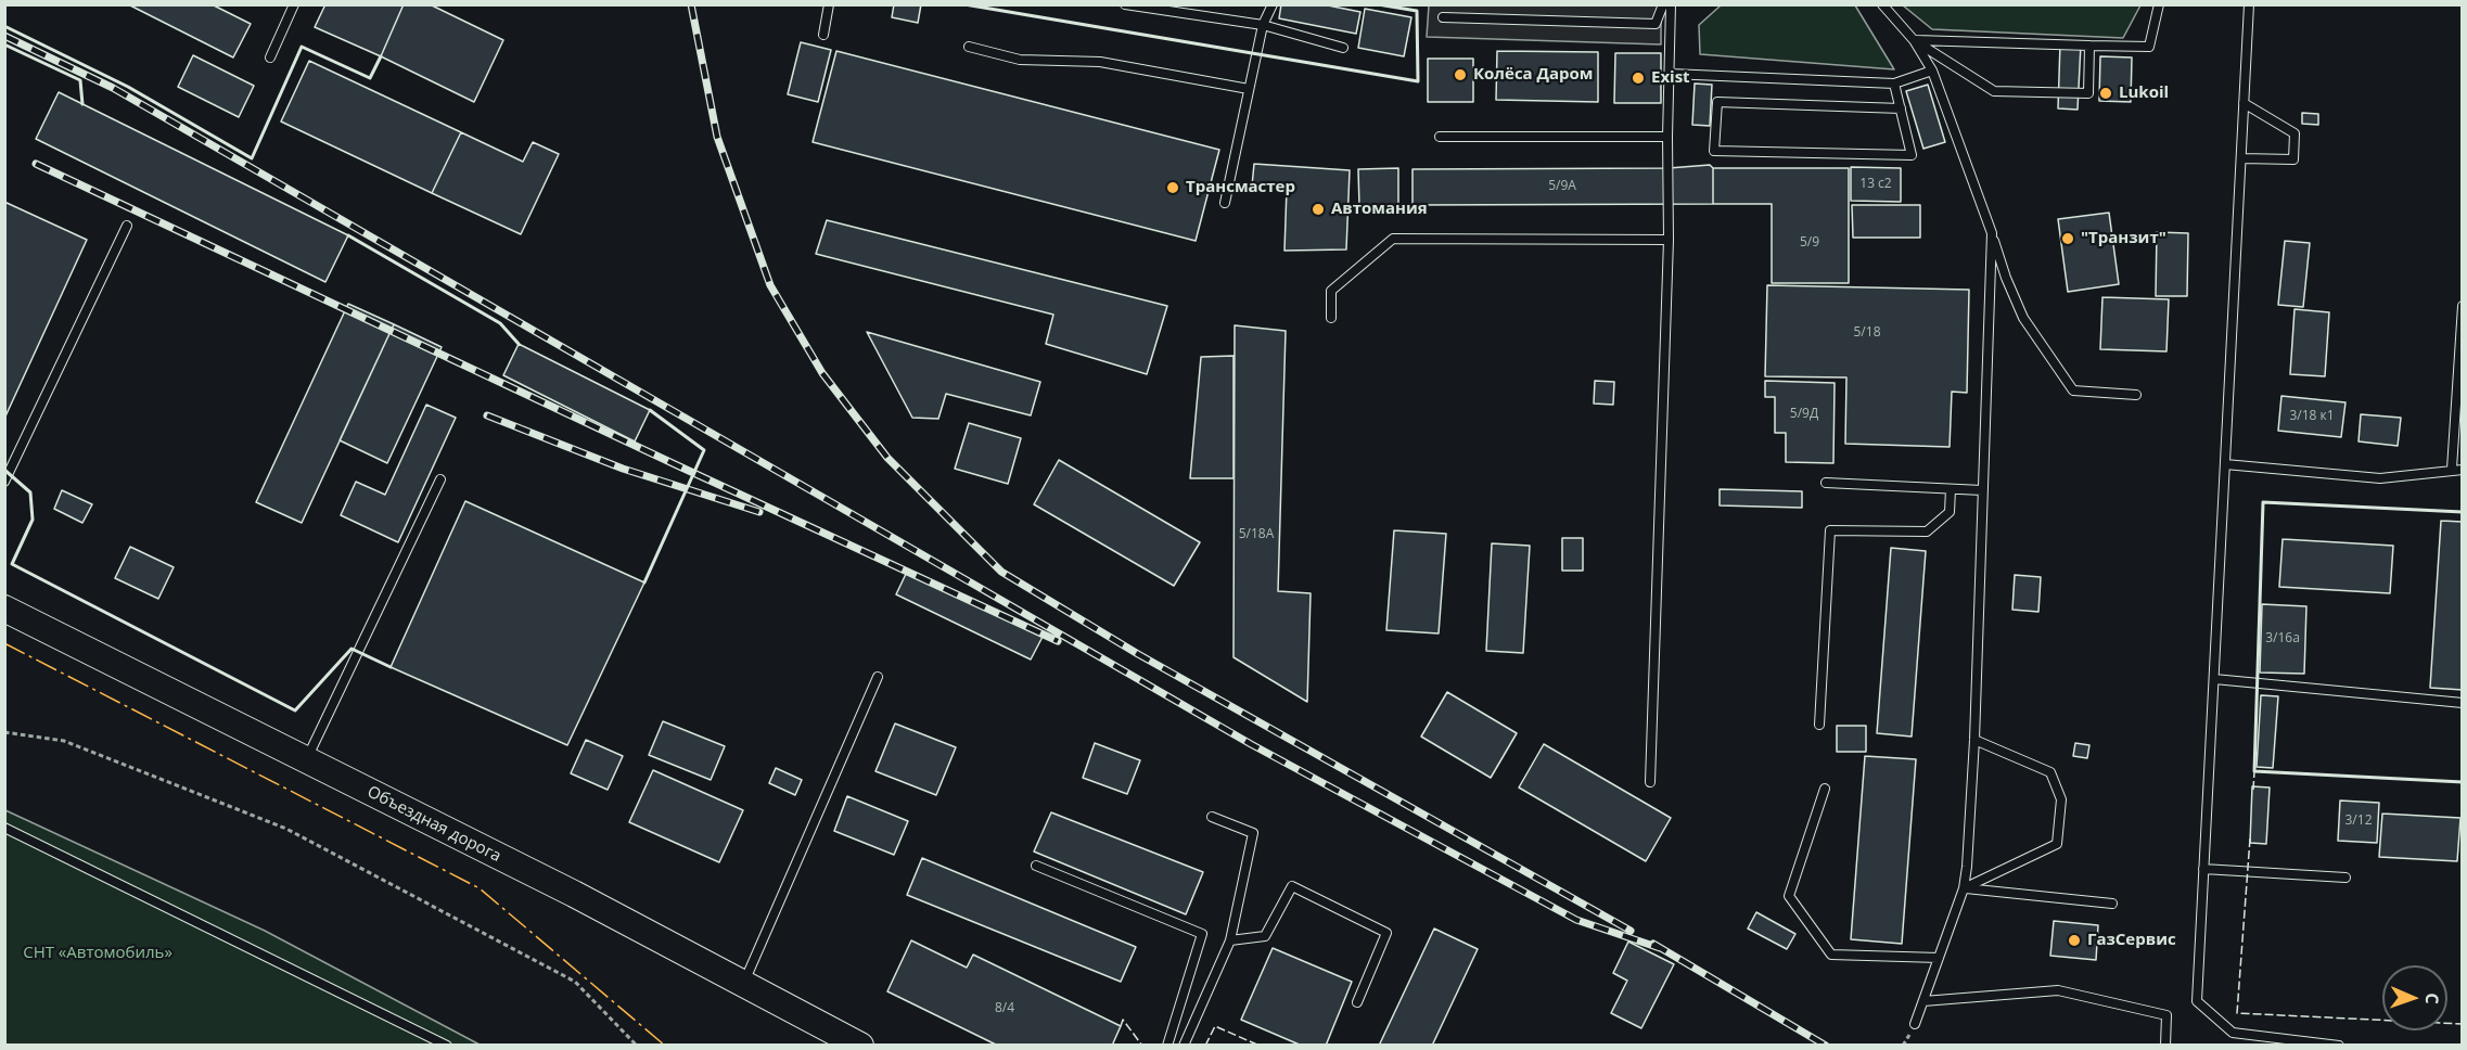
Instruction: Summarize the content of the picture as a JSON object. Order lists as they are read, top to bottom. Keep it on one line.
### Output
{"streets":{"main road":["Объездная дорога"]},"parks":["СНТ «Автомобиль»"],"places":["Колёса Даром","Exist","Lukoil","Трансмастер","Автомания","\"Транзит\"","ГазСервис"],"house_numbers":["13 с2","5/9А","5/9","5/18","5/9Д","3/18 к1","5/18А","3/16а","3/12","8/4"],"north":"right"}
